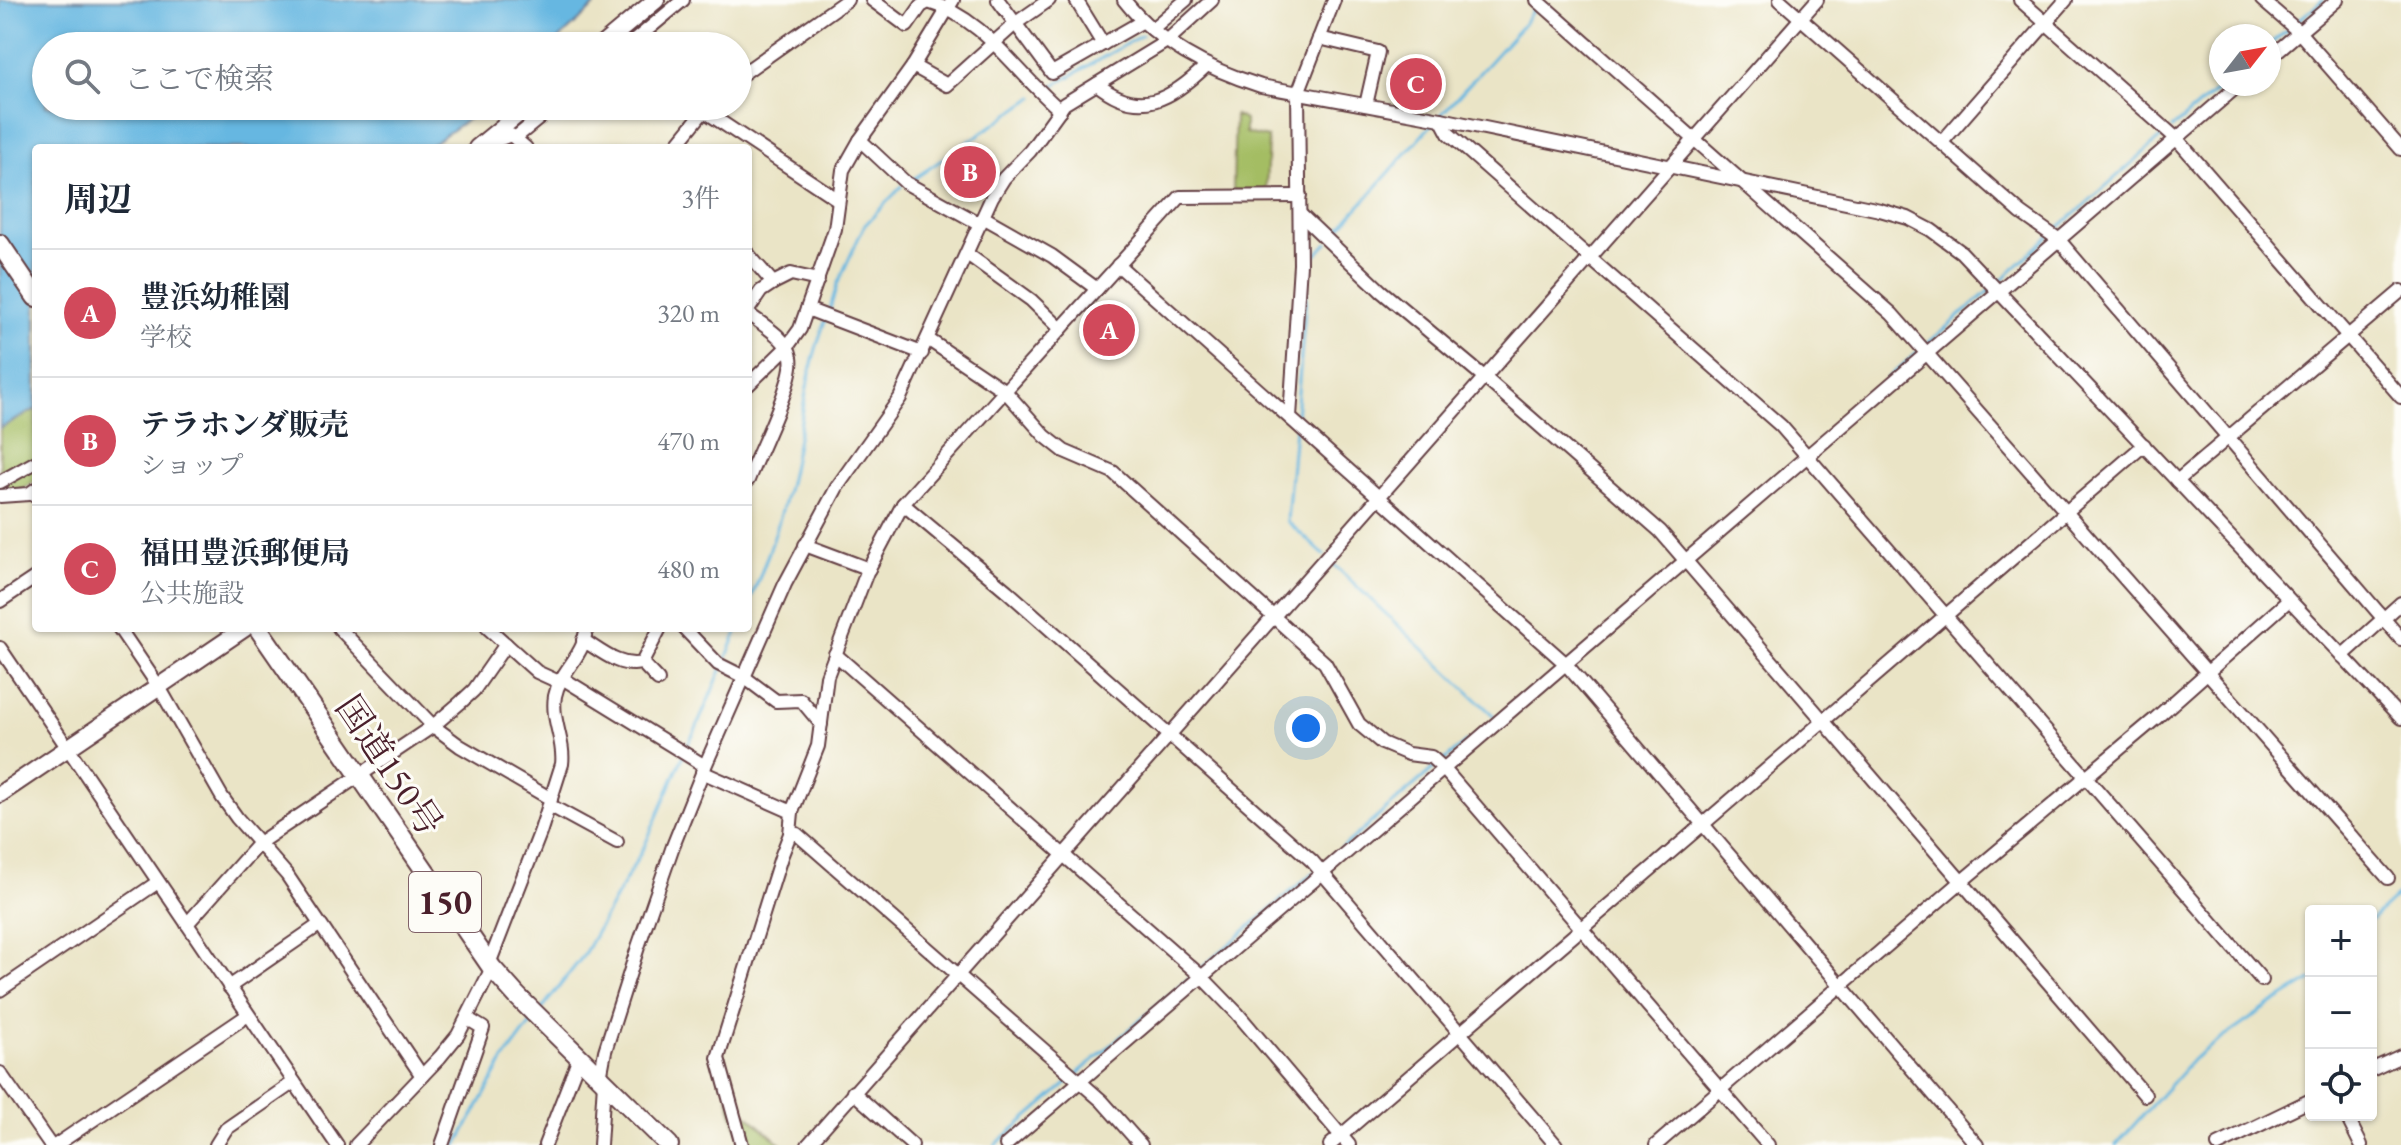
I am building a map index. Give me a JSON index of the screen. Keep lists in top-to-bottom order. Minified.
{"streets":{"highway":["国道150号","150"]},"north":"top right","page":{"search":"ここで検索","pins":["C","B","A"],"heading":["周辺","3件"],"list":[{"mark":"A","name":"豊浜幼稚園","note":"学校","value":"320 m"},{"mark":"B","name":"テラホンダ販売","note":"ショップ","value":"470 m"},{"mark":"C","name":"福田豊浜郵便局","note":"公共施設","value":"480 m"}],"map_buttons":["+","−"]}}
